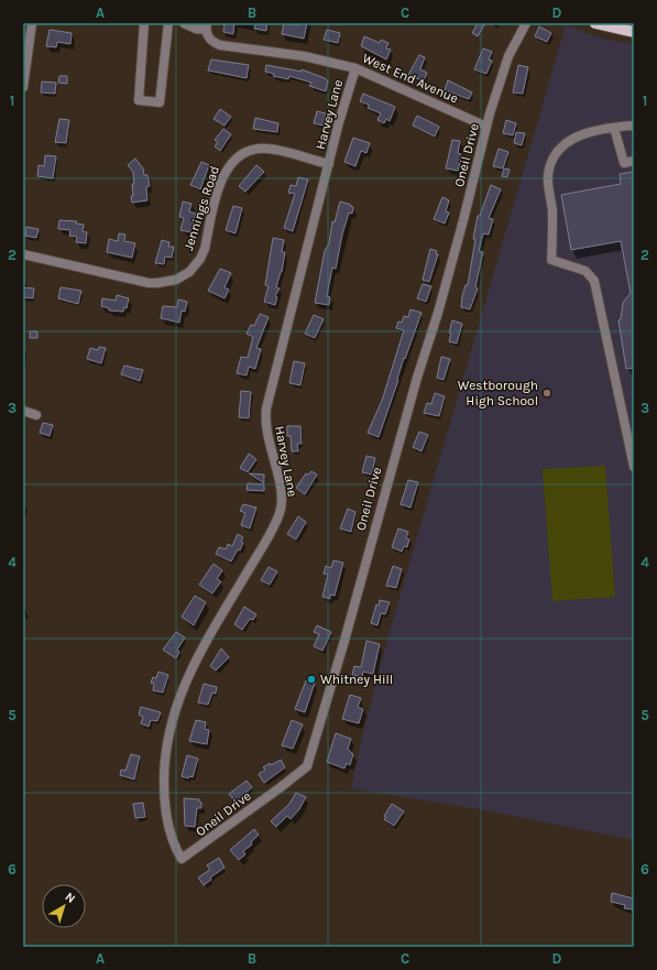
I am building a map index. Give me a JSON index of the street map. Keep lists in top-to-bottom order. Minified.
{"streets":{"street":["West End Avenue","Harvey Lane","Oneil Drive","Jennings Road"]},"crossings":[["West End Avenue","Harvey Lane"],["West End Avenue","Oneil Drive"],["Harvey Lane","Oneil Drive"],["Harvey Lane","Jennings Road"]],"places":["Westborough High School","Whitney Hill"],"north":"top right","grid":{"columns":["A","B","C","D"],"rows":["1","2","3","4","5","6"]}}
